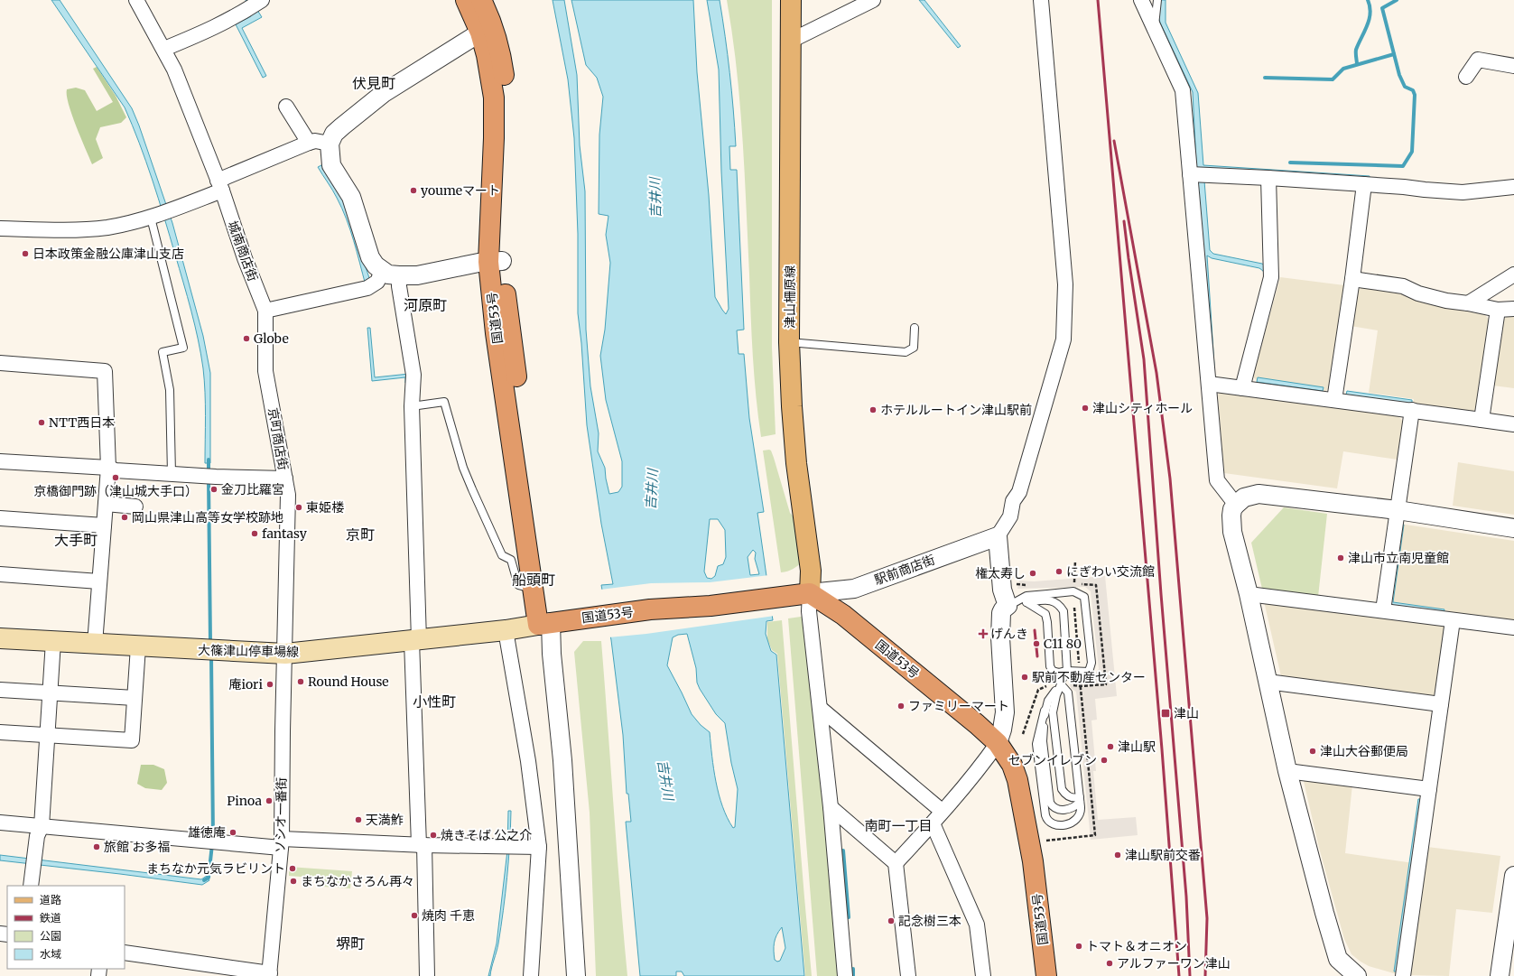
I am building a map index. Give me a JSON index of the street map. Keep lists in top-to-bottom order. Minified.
{"streets":{"highway":["国道53号"],"main road":["津山柵原線","大篠津山停車場線"],"street":["城南商店街","京町商店街","駅前商店街","ソシオ一番街"]},"crossings":[["城南商店街","京町商店街"],["津山柵原線","国道53号"],["津山柵原線","駅前商店街"],["国道53号","駅前商店街"],["国道53号","大篠津山停車場線"],["京町商店街","大篠津山停車場線"],["京町商店街","ソシオ一番街"],["大篠津山停車場線","ソシオ一番街"]],"districts":["伏見町","河原町","京町","大手町","船頭町","小性町","南町一丁目","堺町"],"water":["吉井川"],"places":{"other":["youmeマート","日本政策金融公庫津山支店","Globe","津山シティホール","ホテルルートイン津山駅前","NTT西日本","京橋御門跡（津山城大手口）","金刀比羅宮","東姫楼","岡山県津山高等女学校跡地","fantasy","津山市立南児童館","にぎわい交流館","権太寿し","C11 80","駅前不動産センター","Round House","庵iori","ファミリーマート","津山駅","津山大谷郵便局","セブンイレブン","Pinoa","天満鮓","雄徳庵","焼きそば 公之介","旅館 お多福","津山駅前交番","まちなか元気ラビリント","まちなかさろん再々","焼肉 千恵","記念樹三本","トマト＆オニオン","アルファーワン津山"],"health":["げんき"],"transit":["津山"]},"legend":["道路","鉄道","公園","水域"]}
